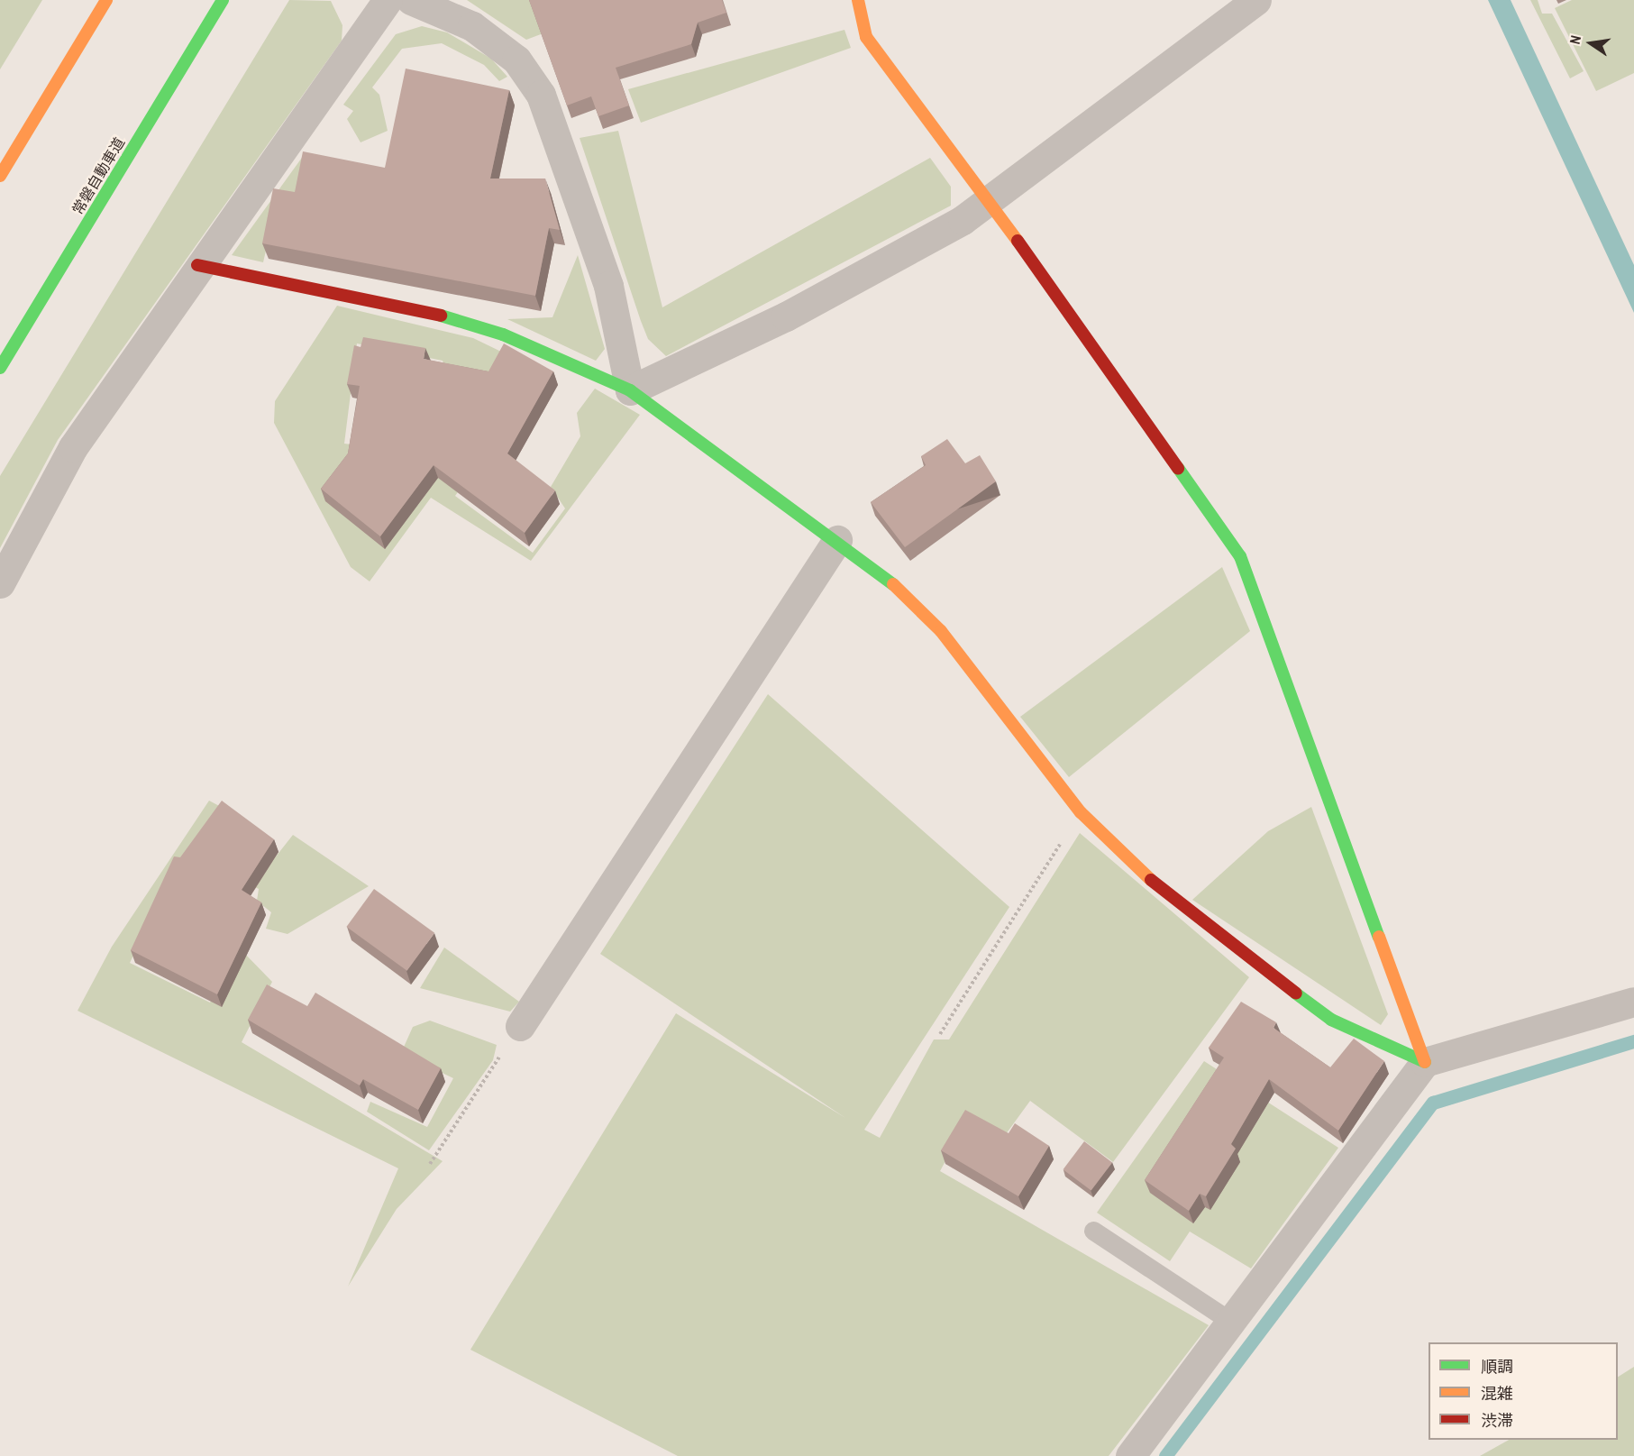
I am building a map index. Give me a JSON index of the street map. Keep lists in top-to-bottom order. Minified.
{"streets":{"main road":["常磐自動車道"]},"legend":["順調","混雑","渋滞"],"north":"left"}
